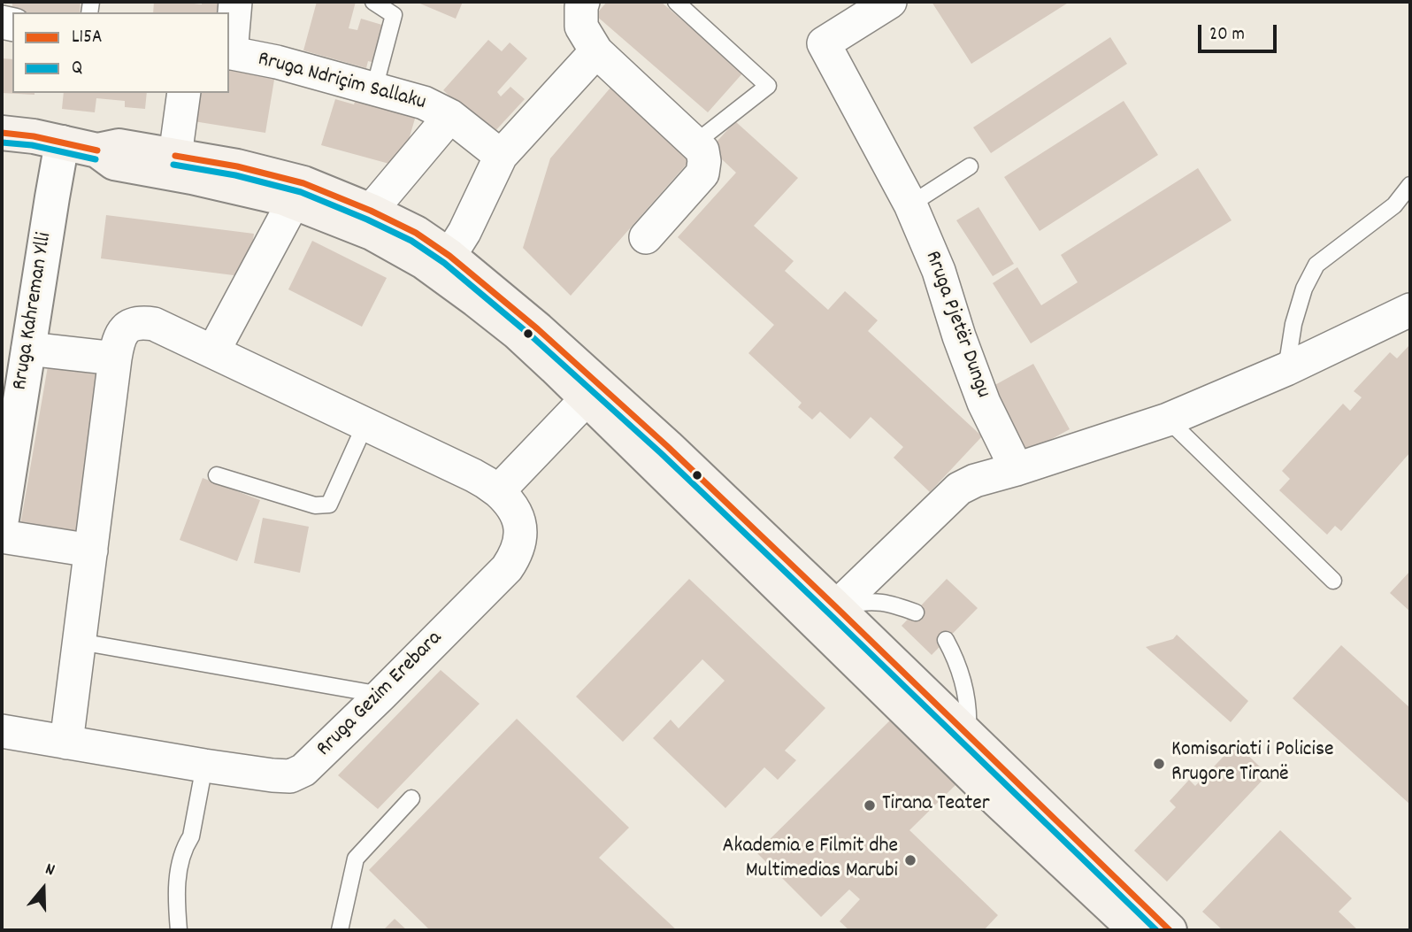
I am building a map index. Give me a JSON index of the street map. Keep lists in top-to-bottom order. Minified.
{"streets":{"street":["Rruga Ndriçim Sallaku","Rruga Kahreman Ylli","Rruga Pjetër Dungu","Rruga Gezim Erebara"]},"places":["Komisariati i Policise Rrugore Tiranë","Tirana Teater","Akademia e Filmit dhe Multimedias Marubi"],"lines":["transit line L15A","transit line Q"],"legend":["L15A","Q"],"scale_bar":"20 m","north":"top"}
